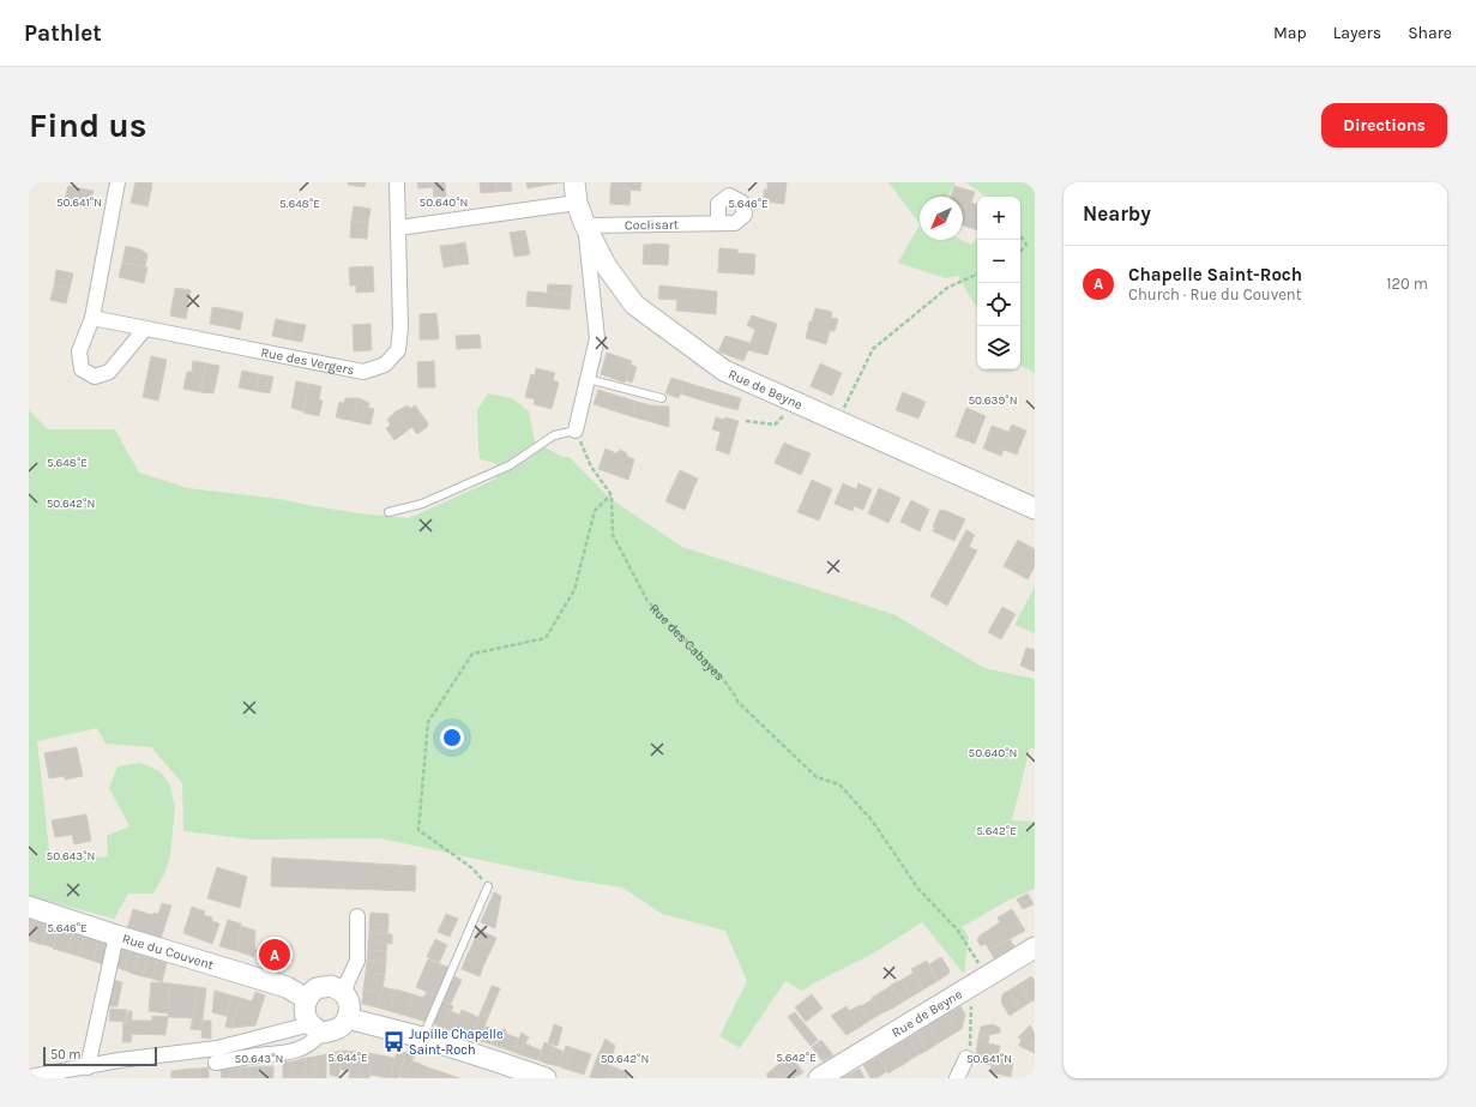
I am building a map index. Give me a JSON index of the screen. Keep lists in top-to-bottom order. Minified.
{"streets":{"street":["Coclisart","Rue des Vergers","Rue de Beyne","Rue du Couvent"],"path":["Rue des Cabayes"]},"crossings":[["Coclisart","Rue de Beyne"],["Rue de Beyne","Rue des Cabayes"]],"places":{"bus stop":["Jupille Chapelle Saint-Roch"]},"scale_bar":"50 m","north":"bottom left","page":{"header":"Pathlet","nav":["Map","Layers","Share"],"buttons":"Directions","title":"Find us","heading":"Nearby","map_buttons":["+","−"],"list":[{"mark":"A","name":"Chapelle Saint-Roch","note":"Church · Rue du Couvent","value":"120 m"}],"pins":"A","scale":"50 m"},"coordinates":["50.641°N","50.640°N","5.648°E","5.646°E","50.639°N","50.642°N","5.642°E","50.643°N","5.644°E"]}
